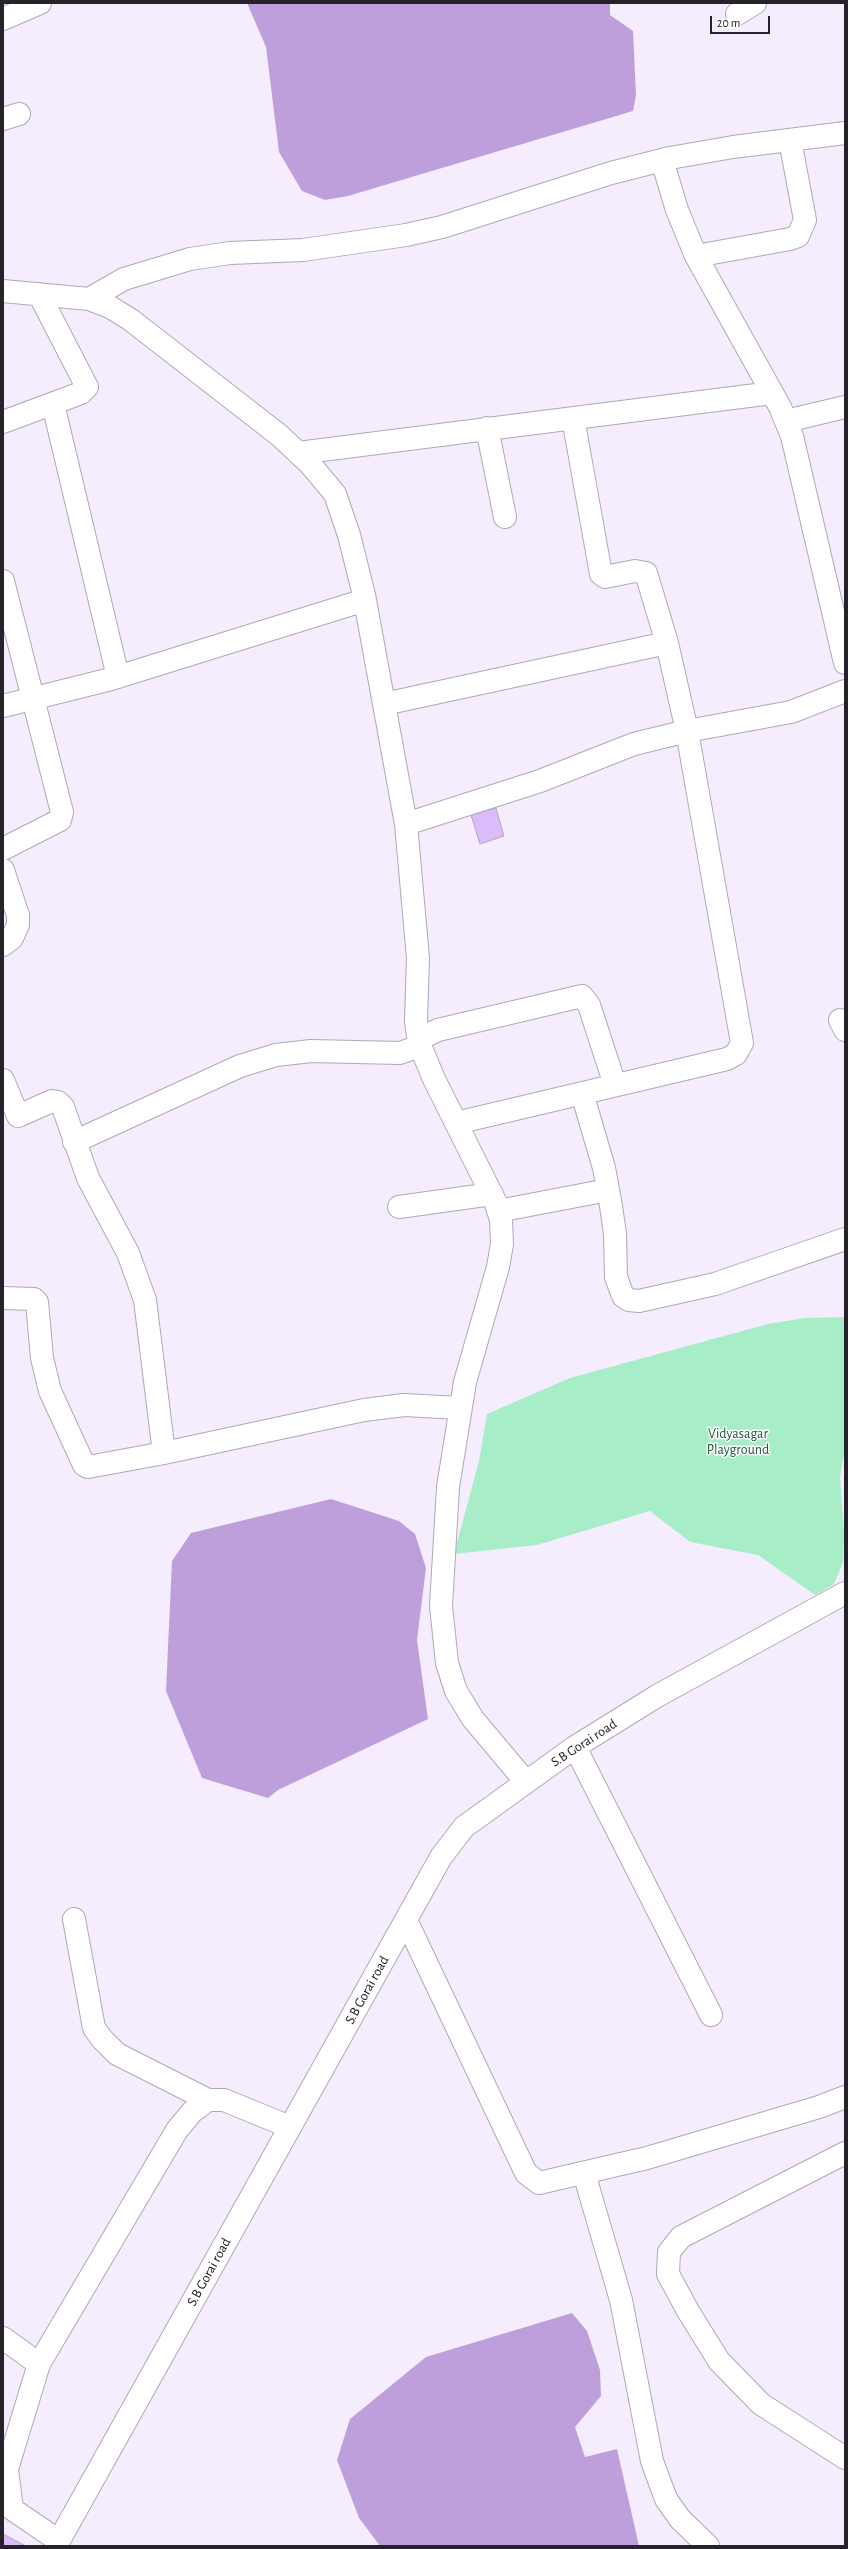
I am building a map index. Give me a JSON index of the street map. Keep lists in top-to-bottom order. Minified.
{"streets":{"street":["S.B Gorai road"]},"parks":["Vidyasagar Playground"],"scale_bar":"20 m"}
